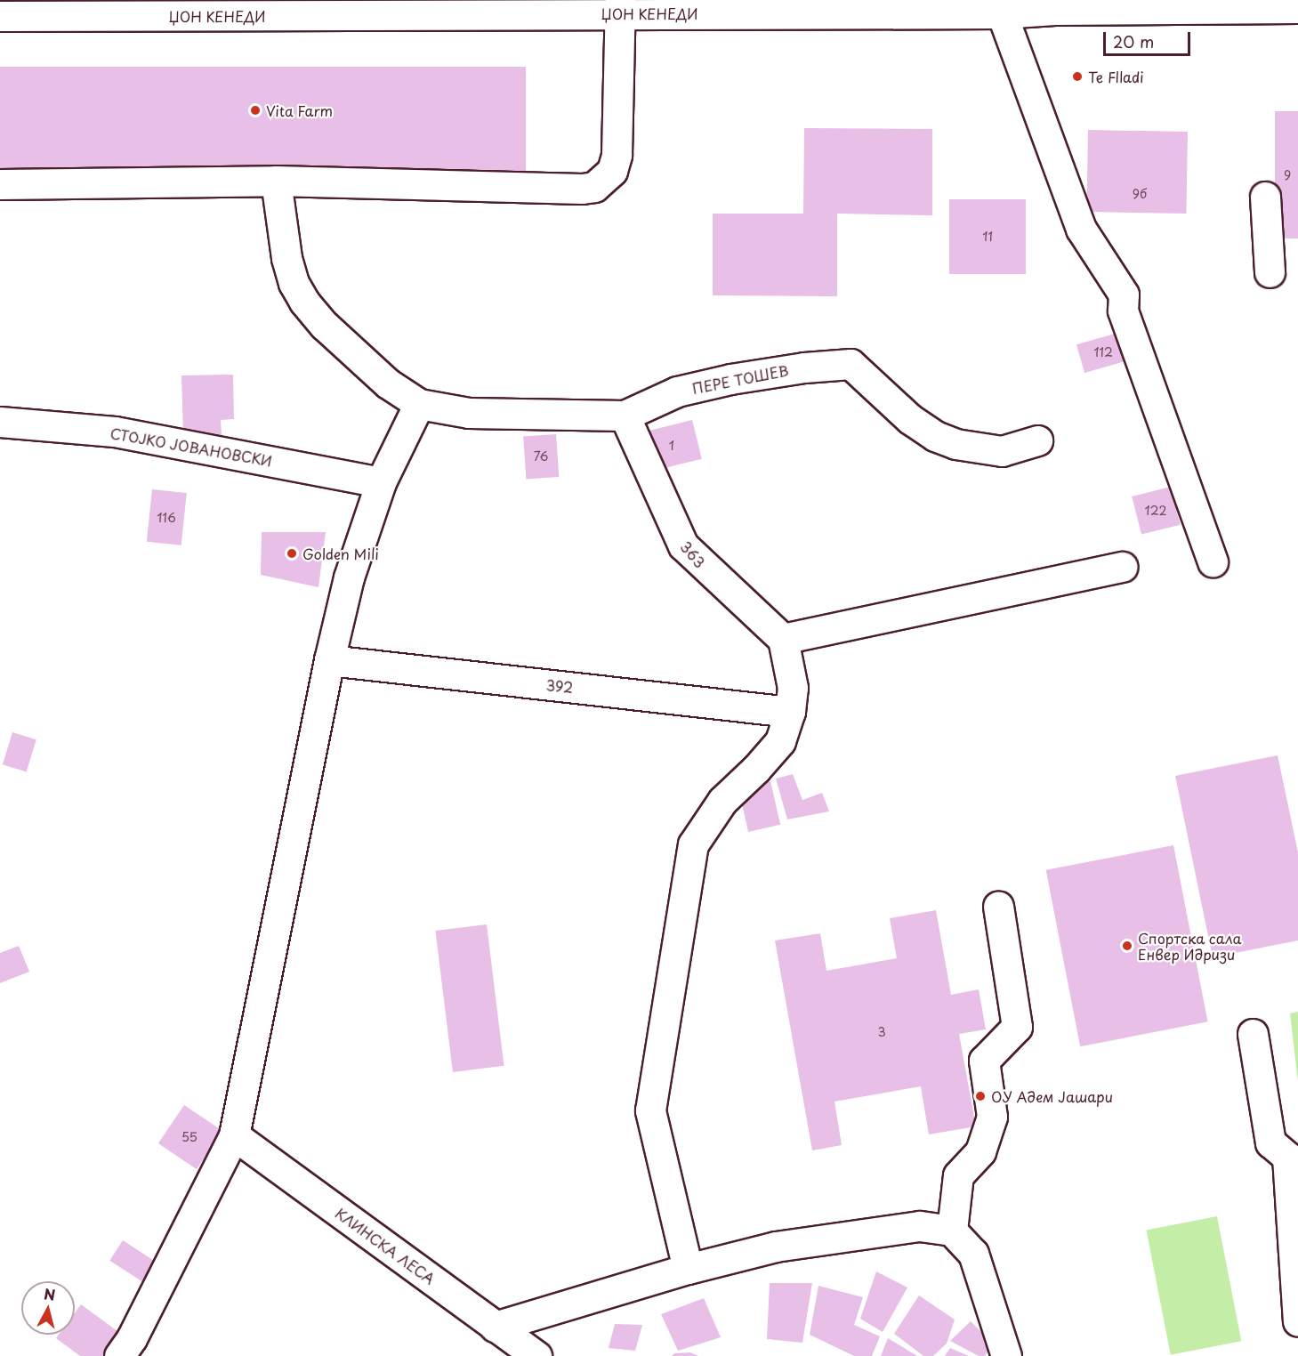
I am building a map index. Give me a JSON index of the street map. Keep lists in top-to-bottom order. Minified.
{"streets":{"street":["ЏОН КЕНЕДИ","ПЕРЕ ТОШЕВ","СТОЈКО ЈОВАНОВСКИ","363","392","КЛИНСКА ЛЕСА"]},"crossings":[["ПЕРЕ ТОШЕВ","363"]],"places":["Te Flladi","Vita Farm","Golden Mili","Спортска сала Енвер Идризи","ОУ Адем Јашари"],"house_numbers":["9","9б","11","112","1","76","122","116","3","55"],"scale_bar":"20 m","north":"top"}
